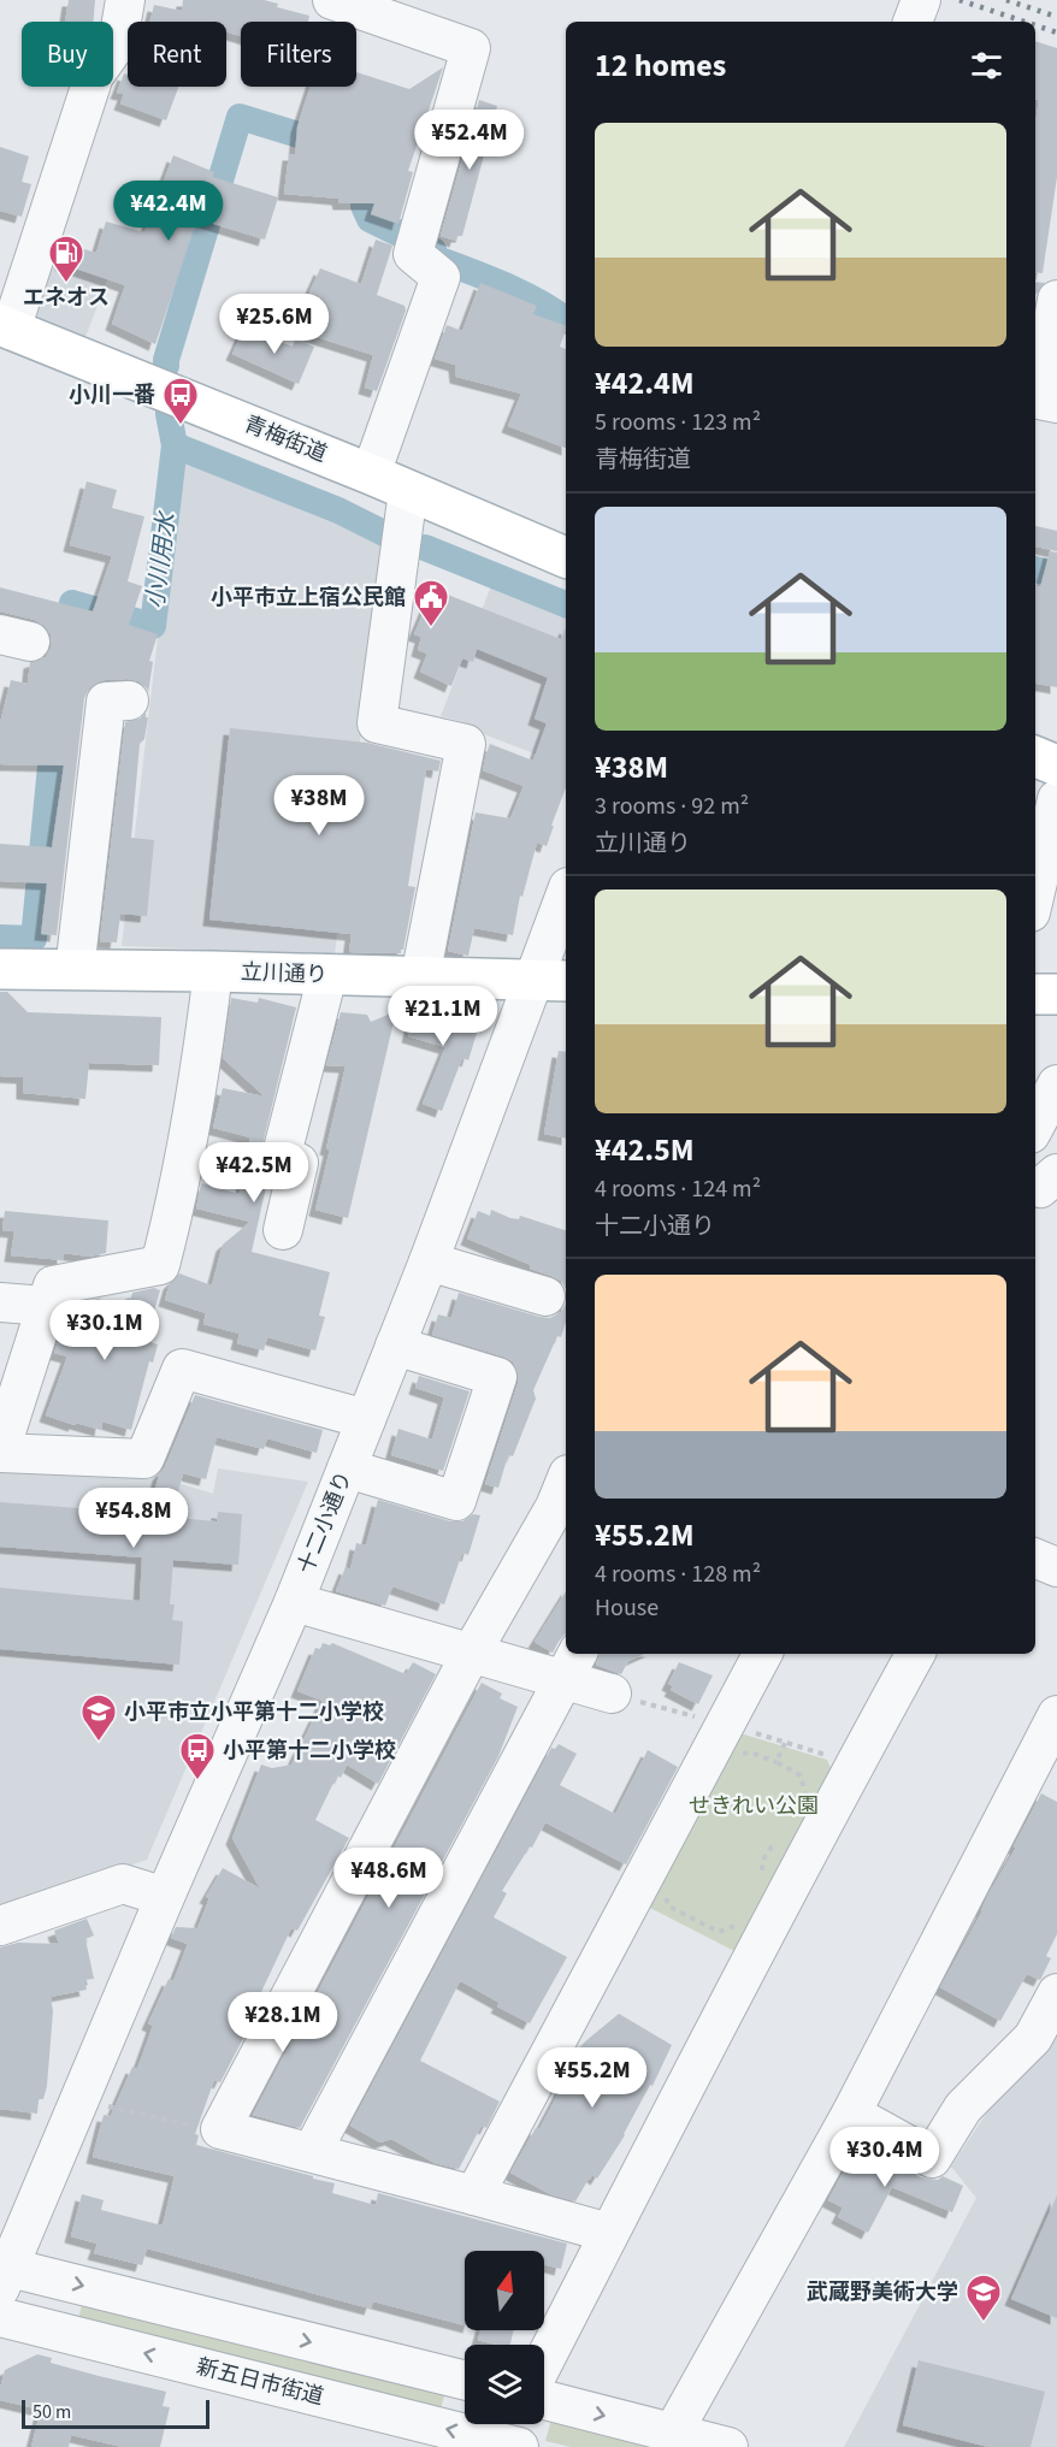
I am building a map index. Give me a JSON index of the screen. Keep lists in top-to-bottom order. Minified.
{"streets":{"main road":["青梅街道","立川通り"],"street":["十二小通り","新五日市街道"]},"crossings":[["立川通り","十二小通り"]],"water":["小川用水"],"parks":["せきれい公園"],"places":{"fuel station":["エネオス"],"bus stop":["小川一番","小平第十二小学校"],"public building":["小平市立上宿公民館"],"school or university":["小平市立小平第十二小学校","武蔵野美術大学"]},"scale_bar":"50 m","north":"top","page":{"chip":["Buy","Rent","Filters"],"heading":"12 homes","list":[{"name":"¥42.4M","note":"5 rooms · 123 m² · 青梅街道"},{"name":"¥38M","note":"3 rooms · 92 m² · 立川通り"},{"name":"¥42.5M","note":"4 rooms · 124 m² · 十二小通り"},{"name":"¥55.2M","note":"4 rooms · 128 m² · House"}],"price":["¥52.4M","¥42.4M","¥25.6M","¥38M","¥21.1M","¥42.5M","¥30.1M","¥54.8M","¥48.6M","¥28.1M","¥55.2M","¥30.4M"],"scale":"50 m"}}
